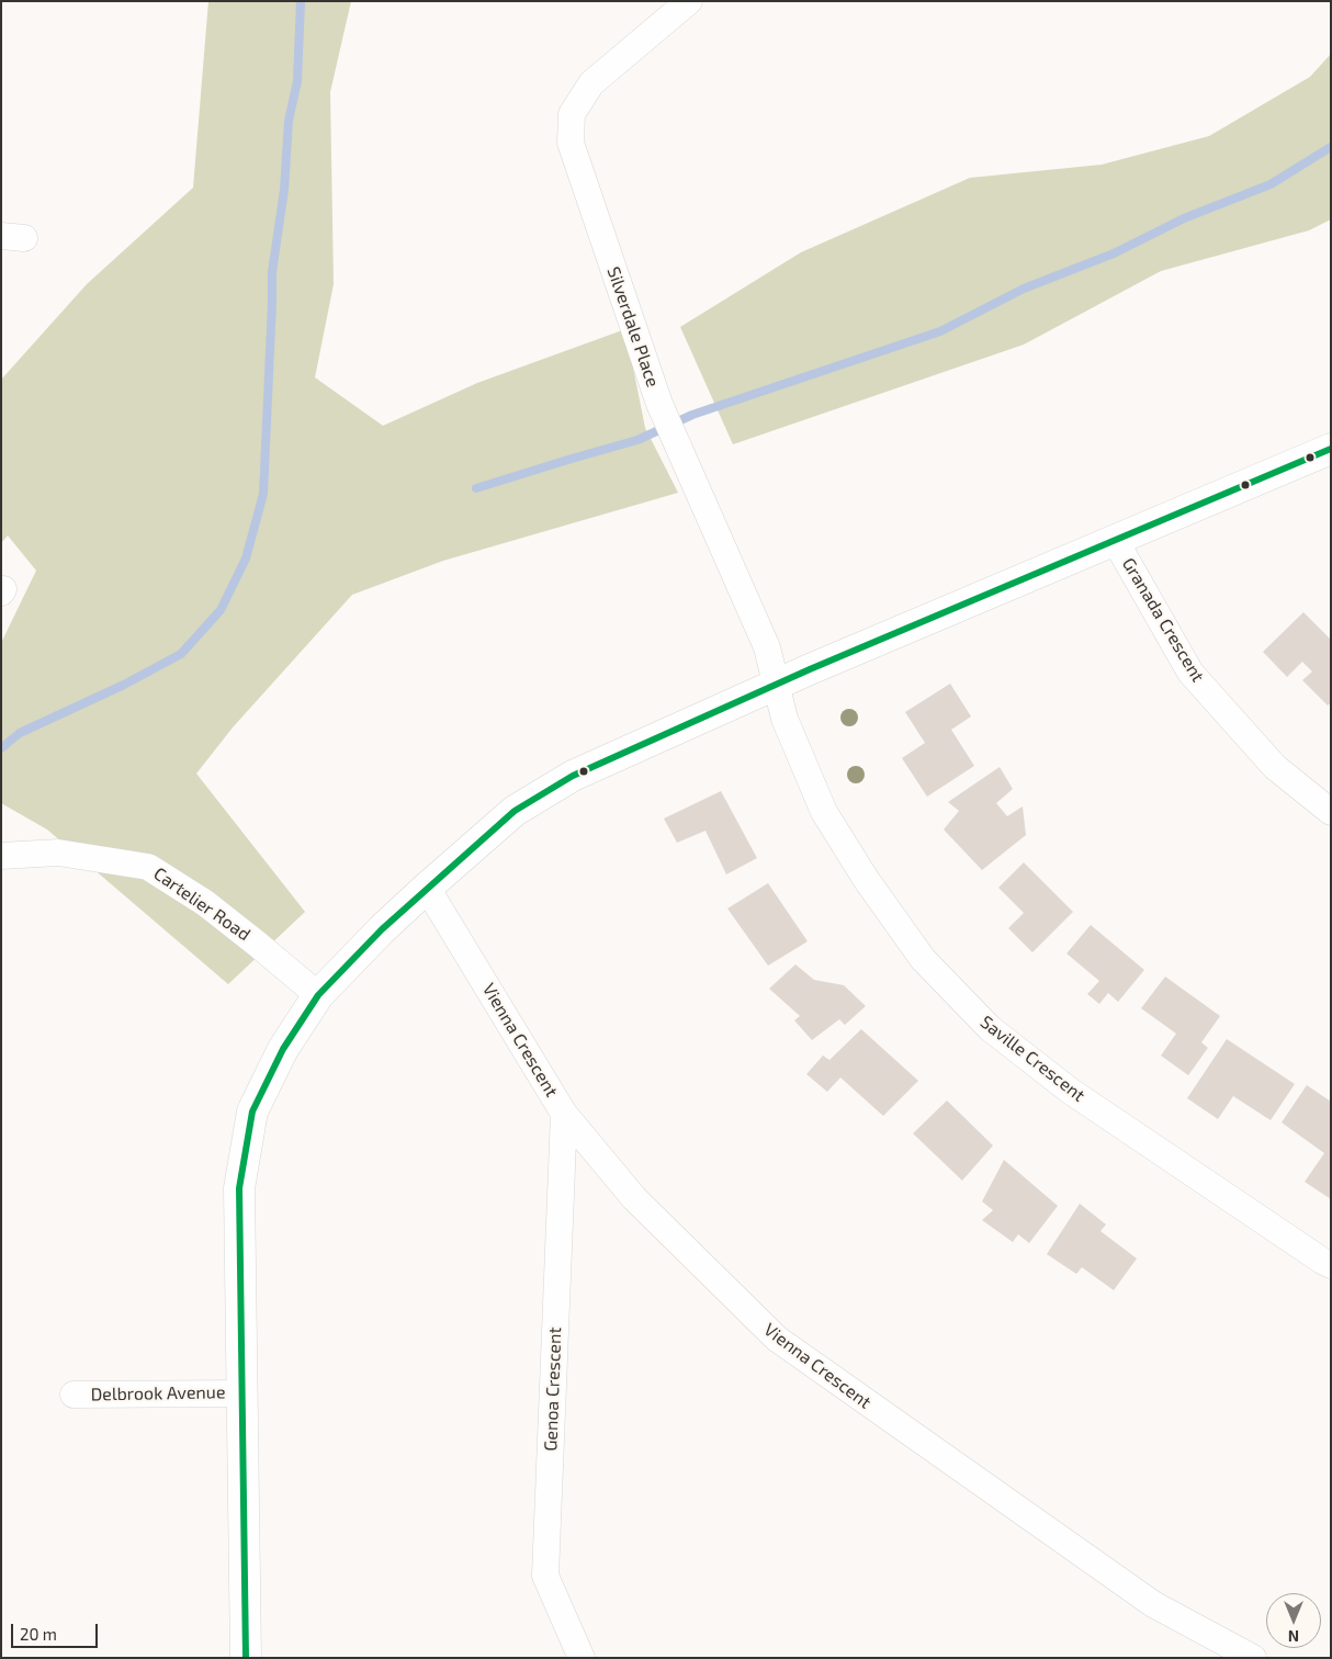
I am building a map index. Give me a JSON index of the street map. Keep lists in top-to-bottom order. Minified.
{"streets":{"street":["Silverdale Place","Granada Crescent","Cartelier Road","Vienna Crescent","Saville Crescent","Genoa Crescent","Delbrook Avenue"]},"crossings":[["Silverdale Place","Saville Crescent"],["Silverdale Place","Delbrook Avenue"],["Granada Crescent","Delbrook Avenue"],["Cartelier Road","Delbrook Avenue"],["Vienna Crescent","Genoa Crescent"],["Vienna Crescent","Delbrook Avenue"],["Saville Crescent","Delbrook Avenue"]],"scale_bar":"20 m","north":"bottom"}
